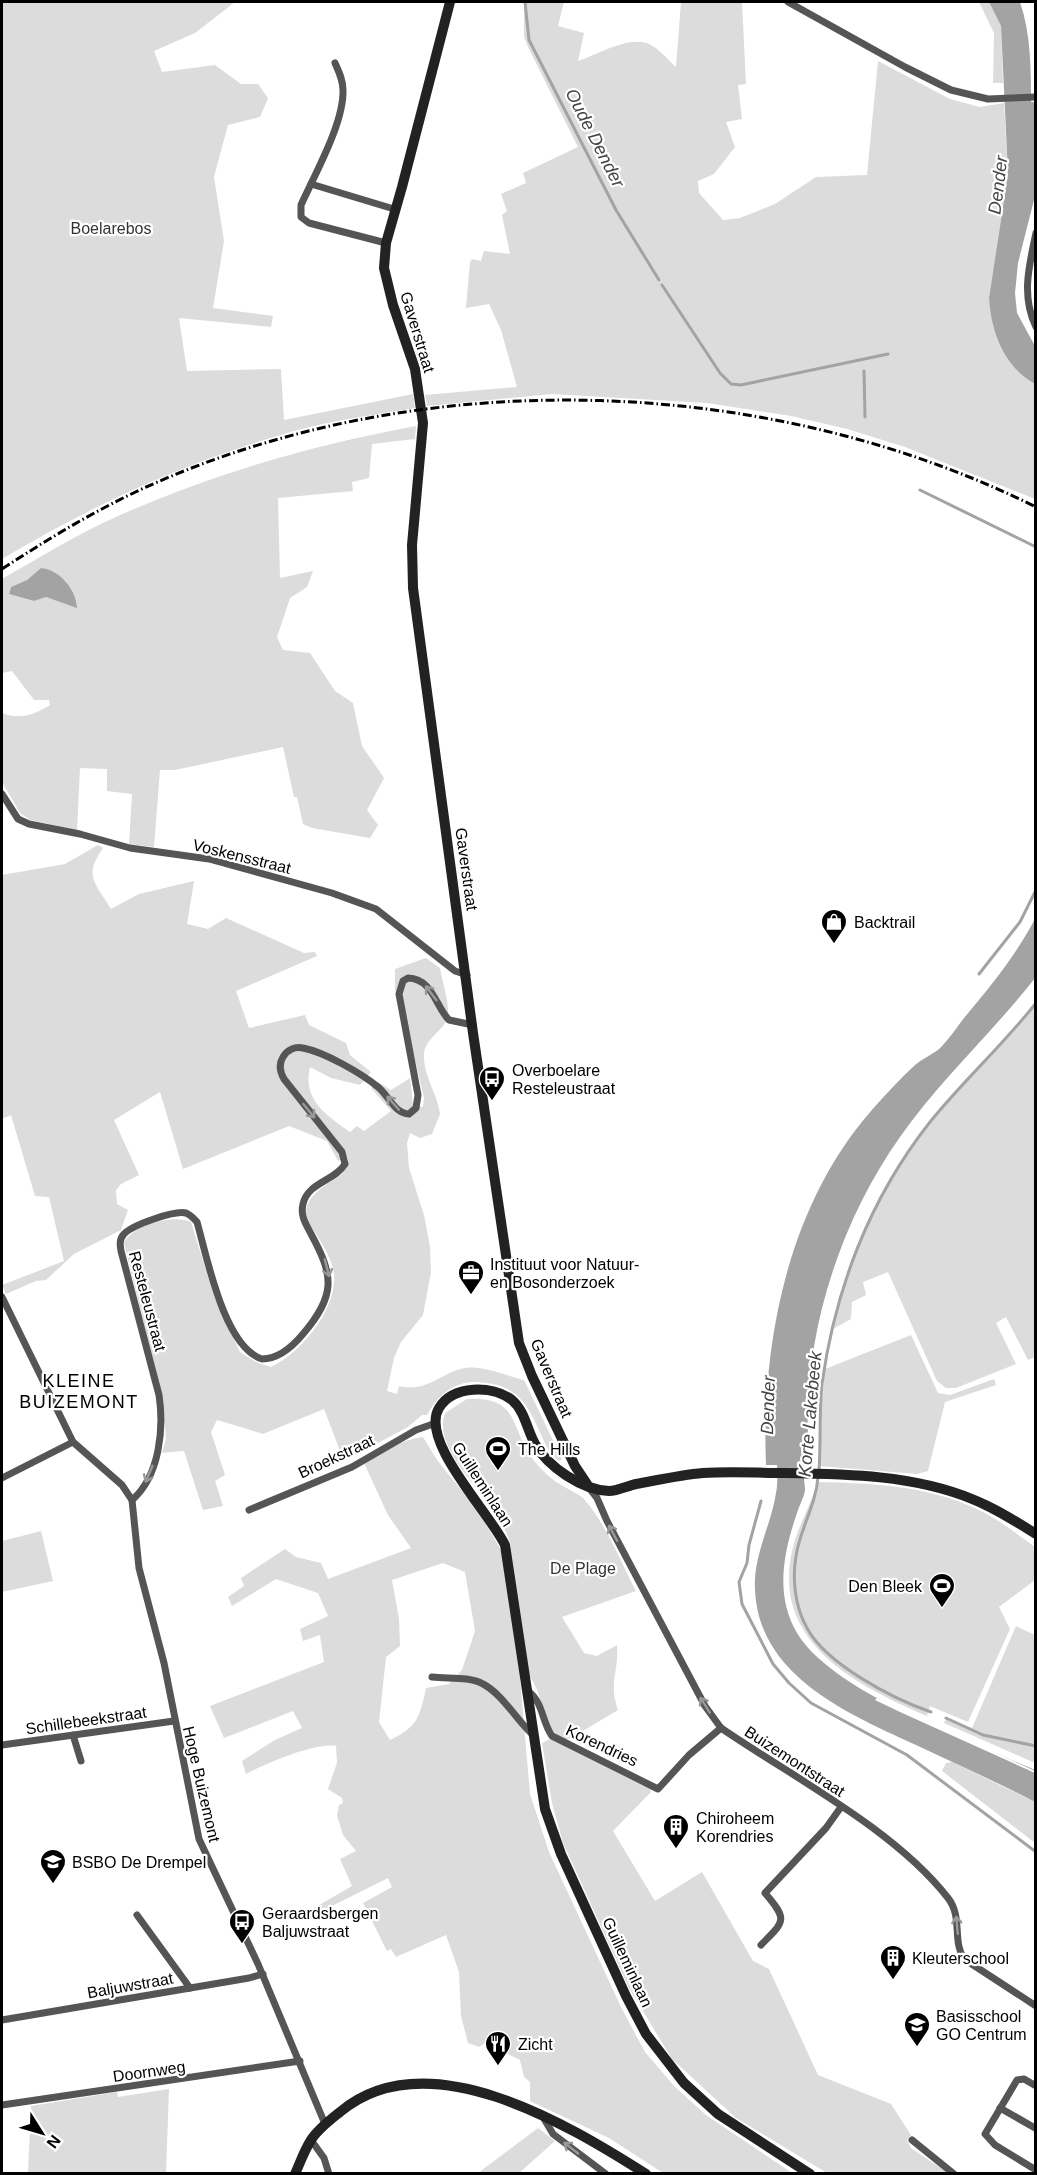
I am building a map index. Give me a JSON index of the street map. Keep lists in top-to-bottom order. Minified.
{"streets":{"main road":["Gaverstraat","Guilleminlaan"],"street":["Voskensstraat","Resteleustraat","Broekstraat","Schillebeekstraat","Korendries","Buizemontstraat","Hoge Buizemont","Baljuwstraat","Doornweg"]},"crossings":[["Gaverstraat","Voskensstraat"],["Gaverstraat","Resteleustraat"],["Gaverstraat","Buizemontstraat"],["Resteleustraat","Hoge Buizemont"],["Broekstraat","Guilleminlaan"],["Guilleminlaan","Korendries"],["Schillebeekstraat","Hoge Buizemont"],["Korendries","Buizemontstraat"],["Hoge Buizemont","Baljuwstraat"],["Hoge Buizemont","Doornweg"]],"one_way":["Buizemontstraat"],"districts":["KLEINE BUIZEMONT"],"water":["Oude Dender","Dender","Korte Lakebeek"],"parks":["Boelarebos","De Plage"],"places":{"shop":["Backtrail"],"bus stop":["Overboelare Resteleustraat","Geraardsbergen Baljuwstraat"],"office":["Instituut voor Natuur- en Bosonderzoek"],"sports":["The Hills","Den Bleek"],"building":["Chiroheem Korendries","Kleuterschool"],"school or university":["BSBO De Drempel","Basisschool GO Centrum"],"restaurant":["Zicht"]},"north":"bottom right"}
